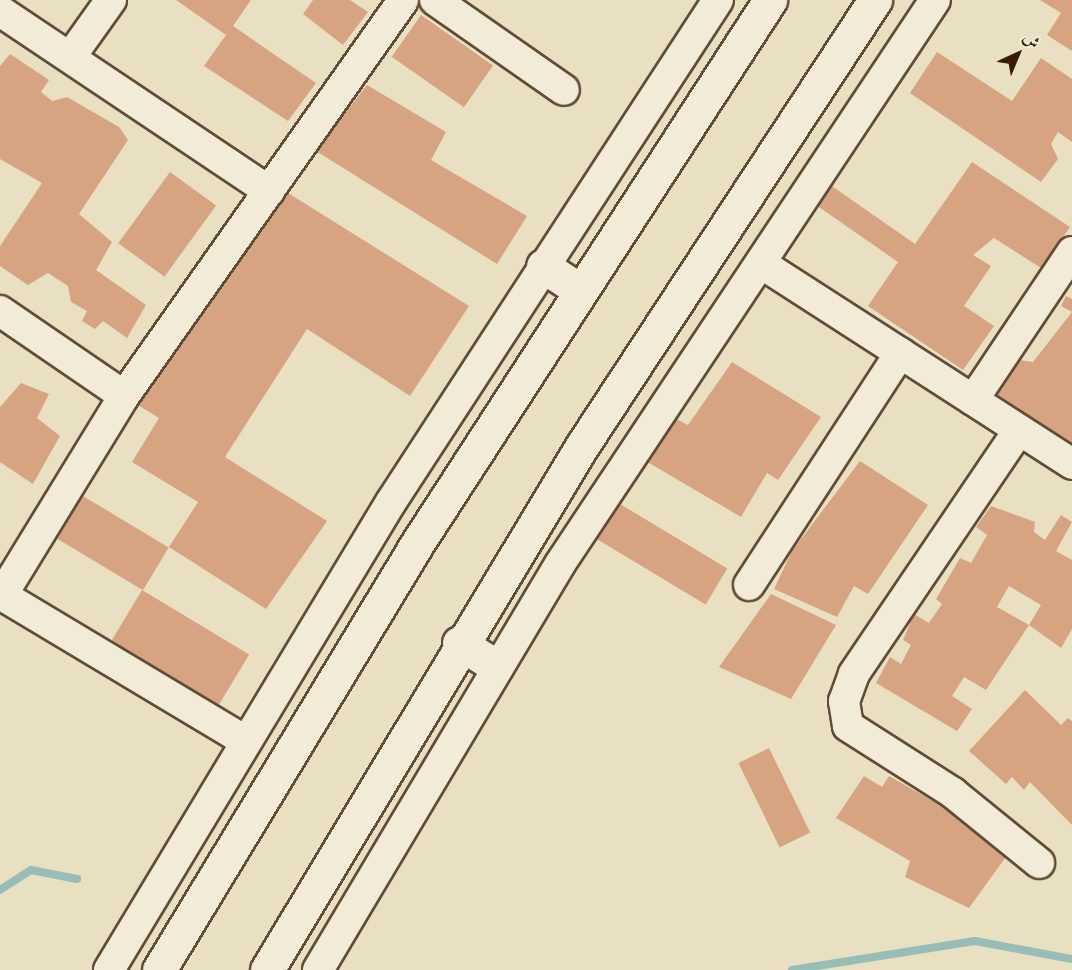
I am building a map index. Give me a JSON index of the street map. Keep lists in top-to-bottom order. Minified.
{"north":"top right"}
